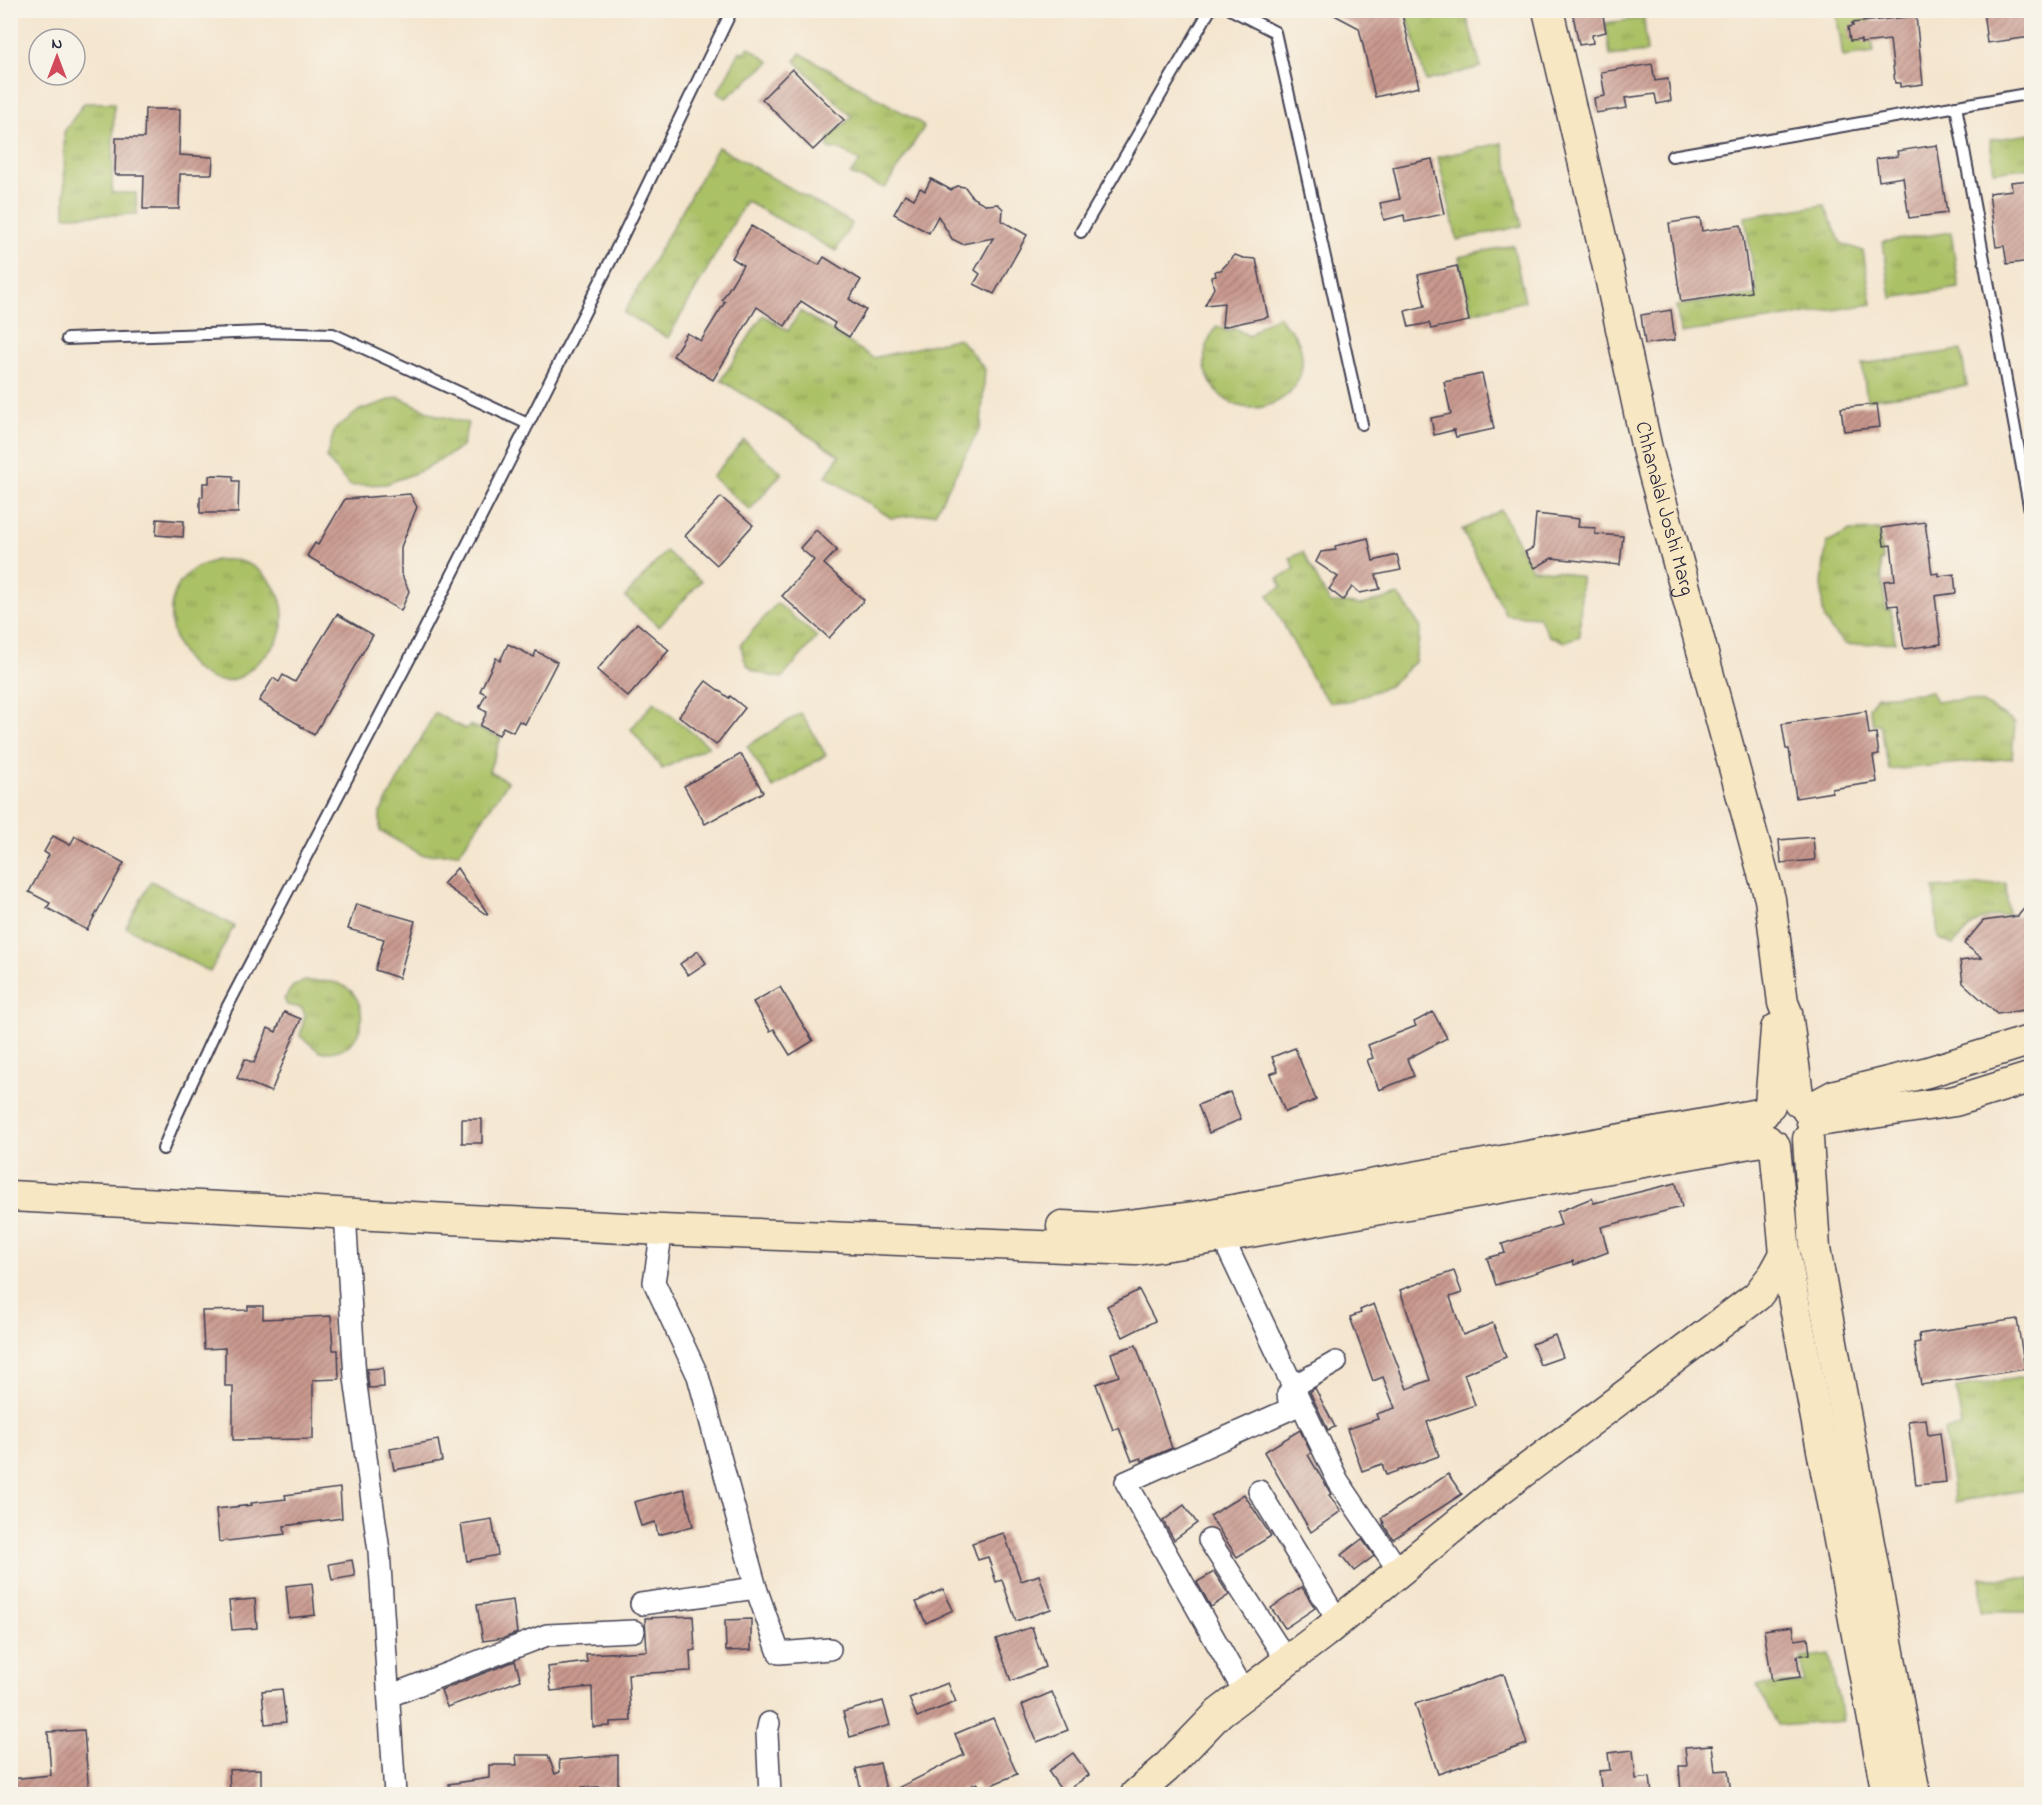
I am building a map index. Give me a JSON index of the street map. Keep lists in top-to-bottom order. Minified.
{"streets":{"street":["Chhanalal Joshi Marg"]},"north":"top"}
